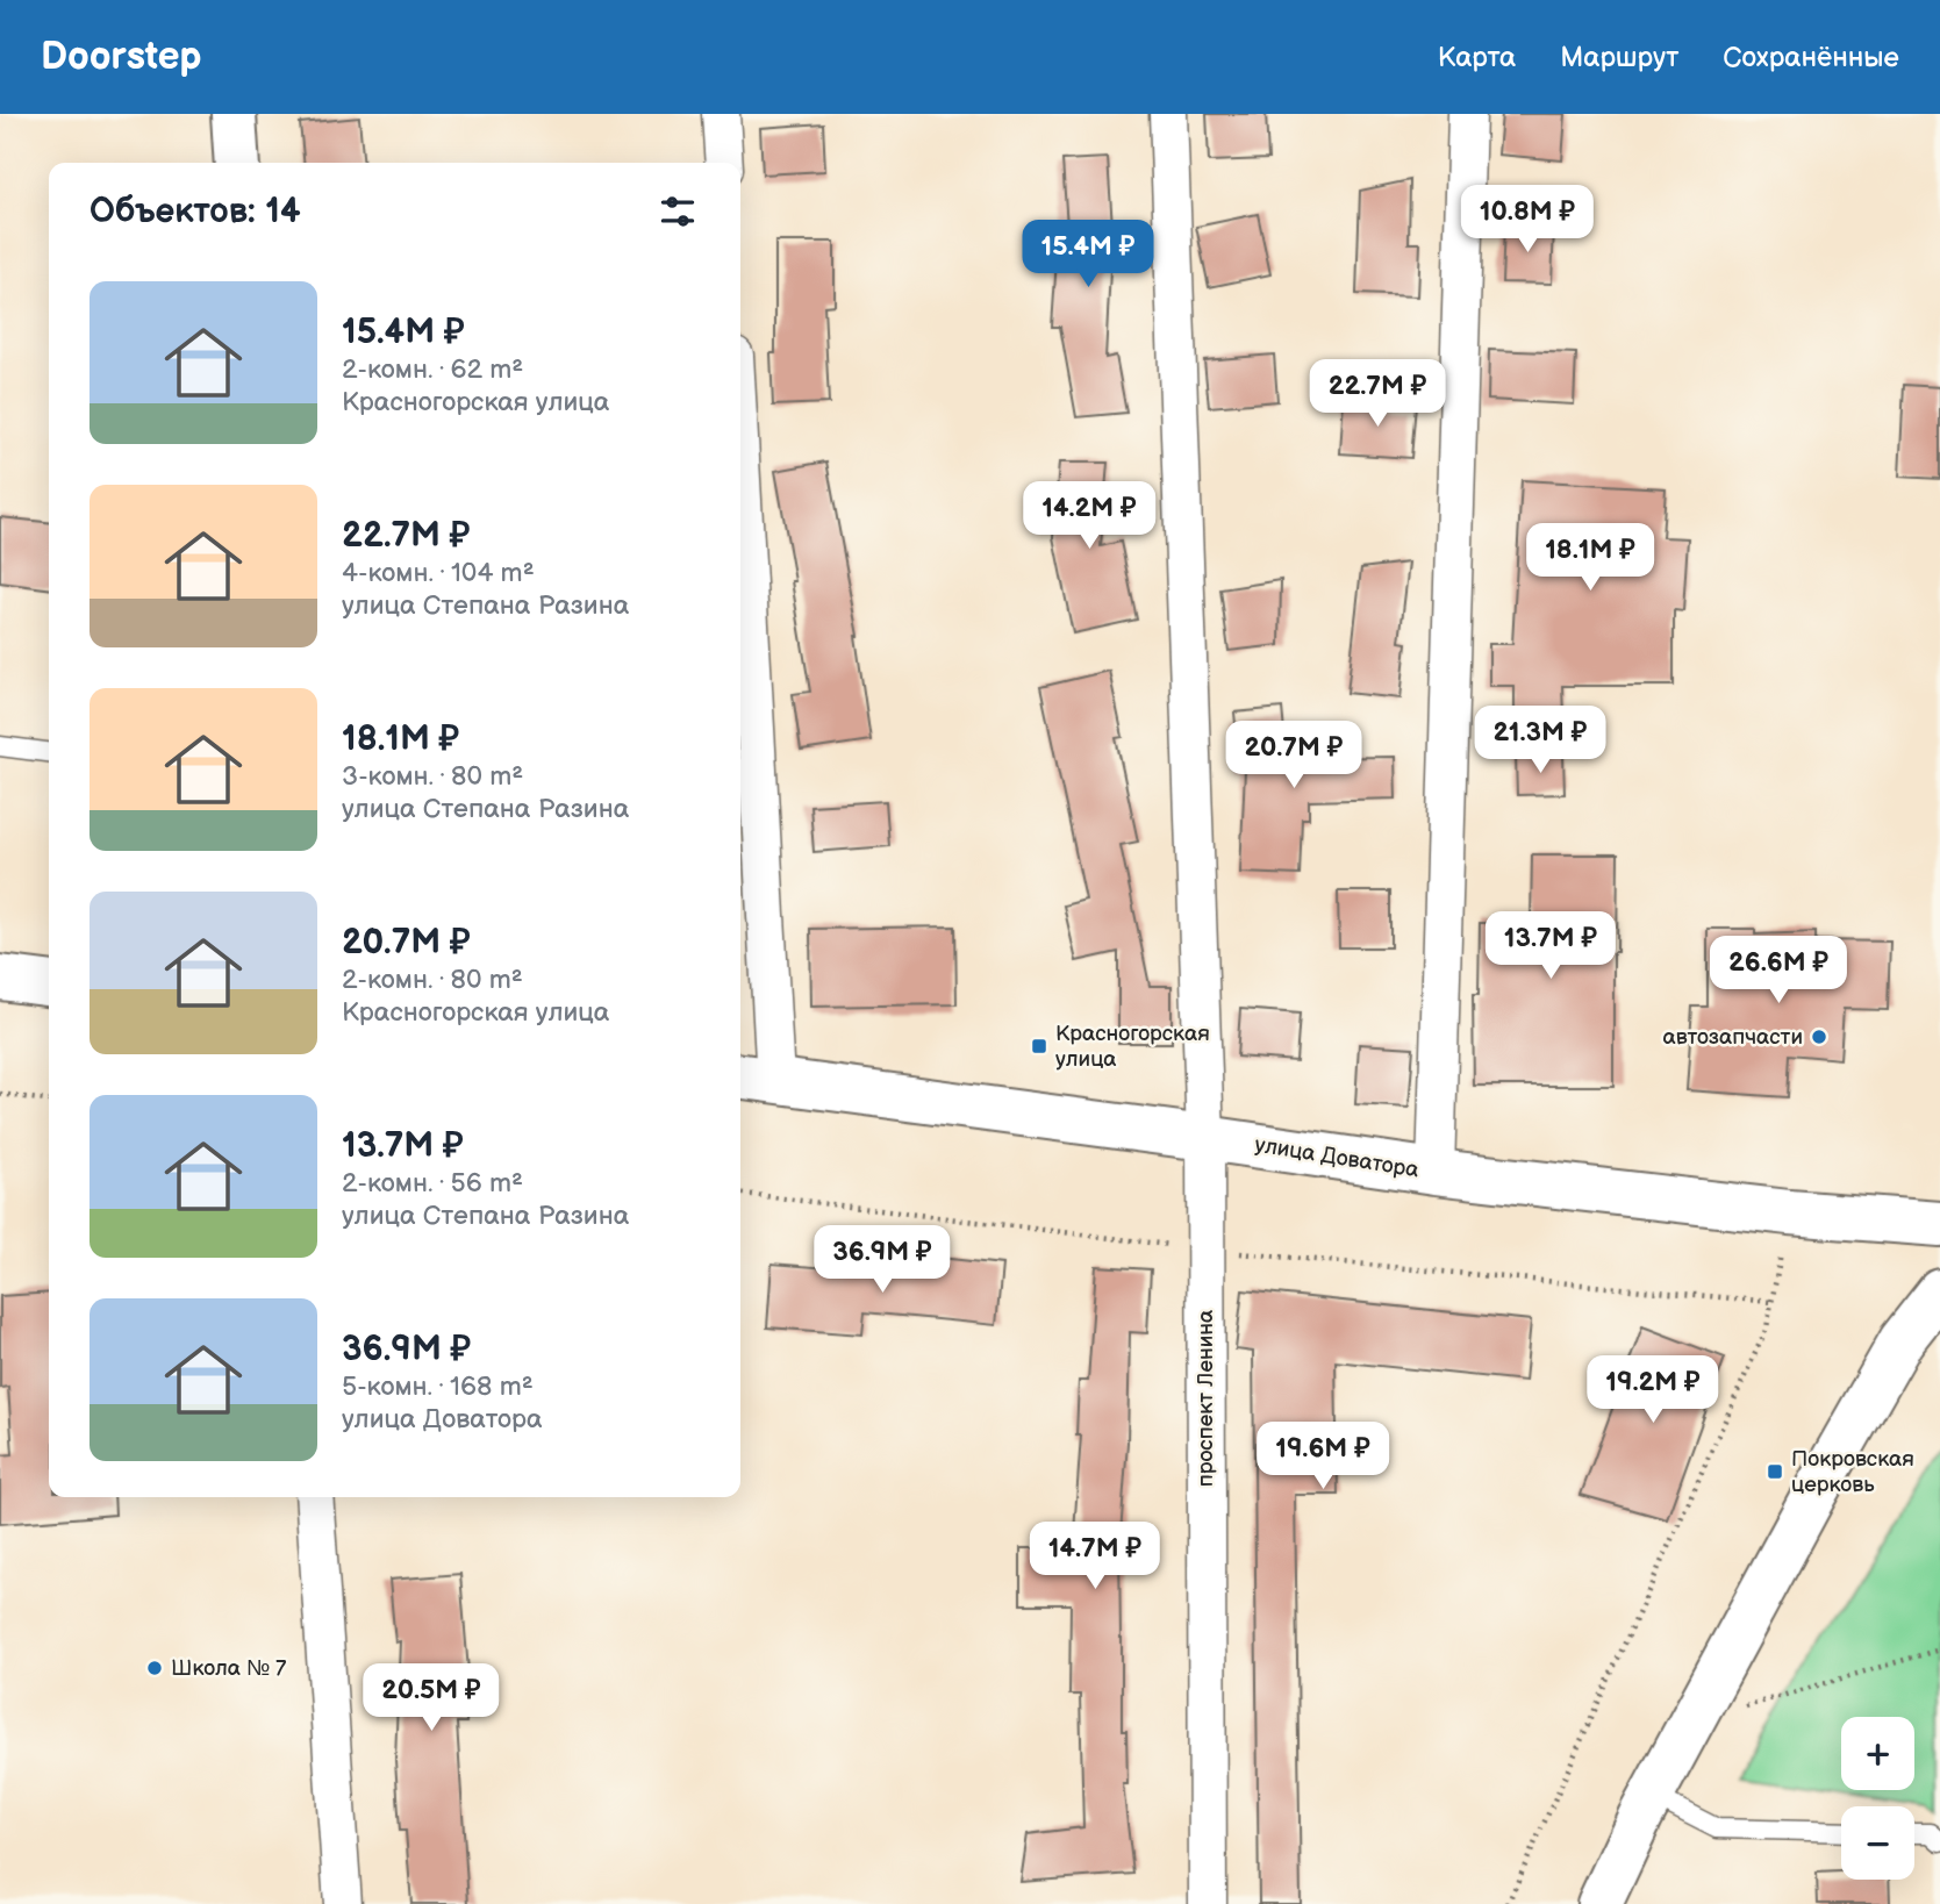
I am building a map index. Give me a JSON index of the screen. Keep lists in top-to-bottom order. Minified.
{"streets":{"main road":["улица Доватора"],"street":["проспект Ленина"]},"crossings":[["улица Доватора","проспект Ленина"]],"places":{"other":["автозапчасти","Школа № 7"],"transit":["Красногорская улица","Покровская церковь"]},"page":{"header":"Doorstep","nav":["Карта","Маршрут","Сохранённые"],"heading":"Объектов: 14","price":["10.8M ₽","15.4M ₽","22.7M ₽","14.2M ₽","18.1M ₽","21.3M ₽","20.7M ₽","13.7M ₽","26.6M ₽","36.9M ₽","19.2M ₽","19.6M ₽","14.7M ₽","20.5M ₽"],"list":[{"name":"15.4M ₽","note":"2-комн. · 62 m² · Красногорская улица"},{"name":"22.7M ₽","note":"4-комн. · 104 m² · улица Степана Разина"},{"name":"18.1M ₽","note":"3-комн. · 80 m² · улица Степана Разина"},{"name":"20.7M ₽","note":"2-комн. · 80 m² · Красногорская улица"},{"name":"13.7M ₽","note":"2-комн. · 56 m² · улица Степана Разина"},{"name":"36.9M ₽","note":"5-комн. · 168 m² · улица Доватора"}],"map_buttons":["+","−"]}}
